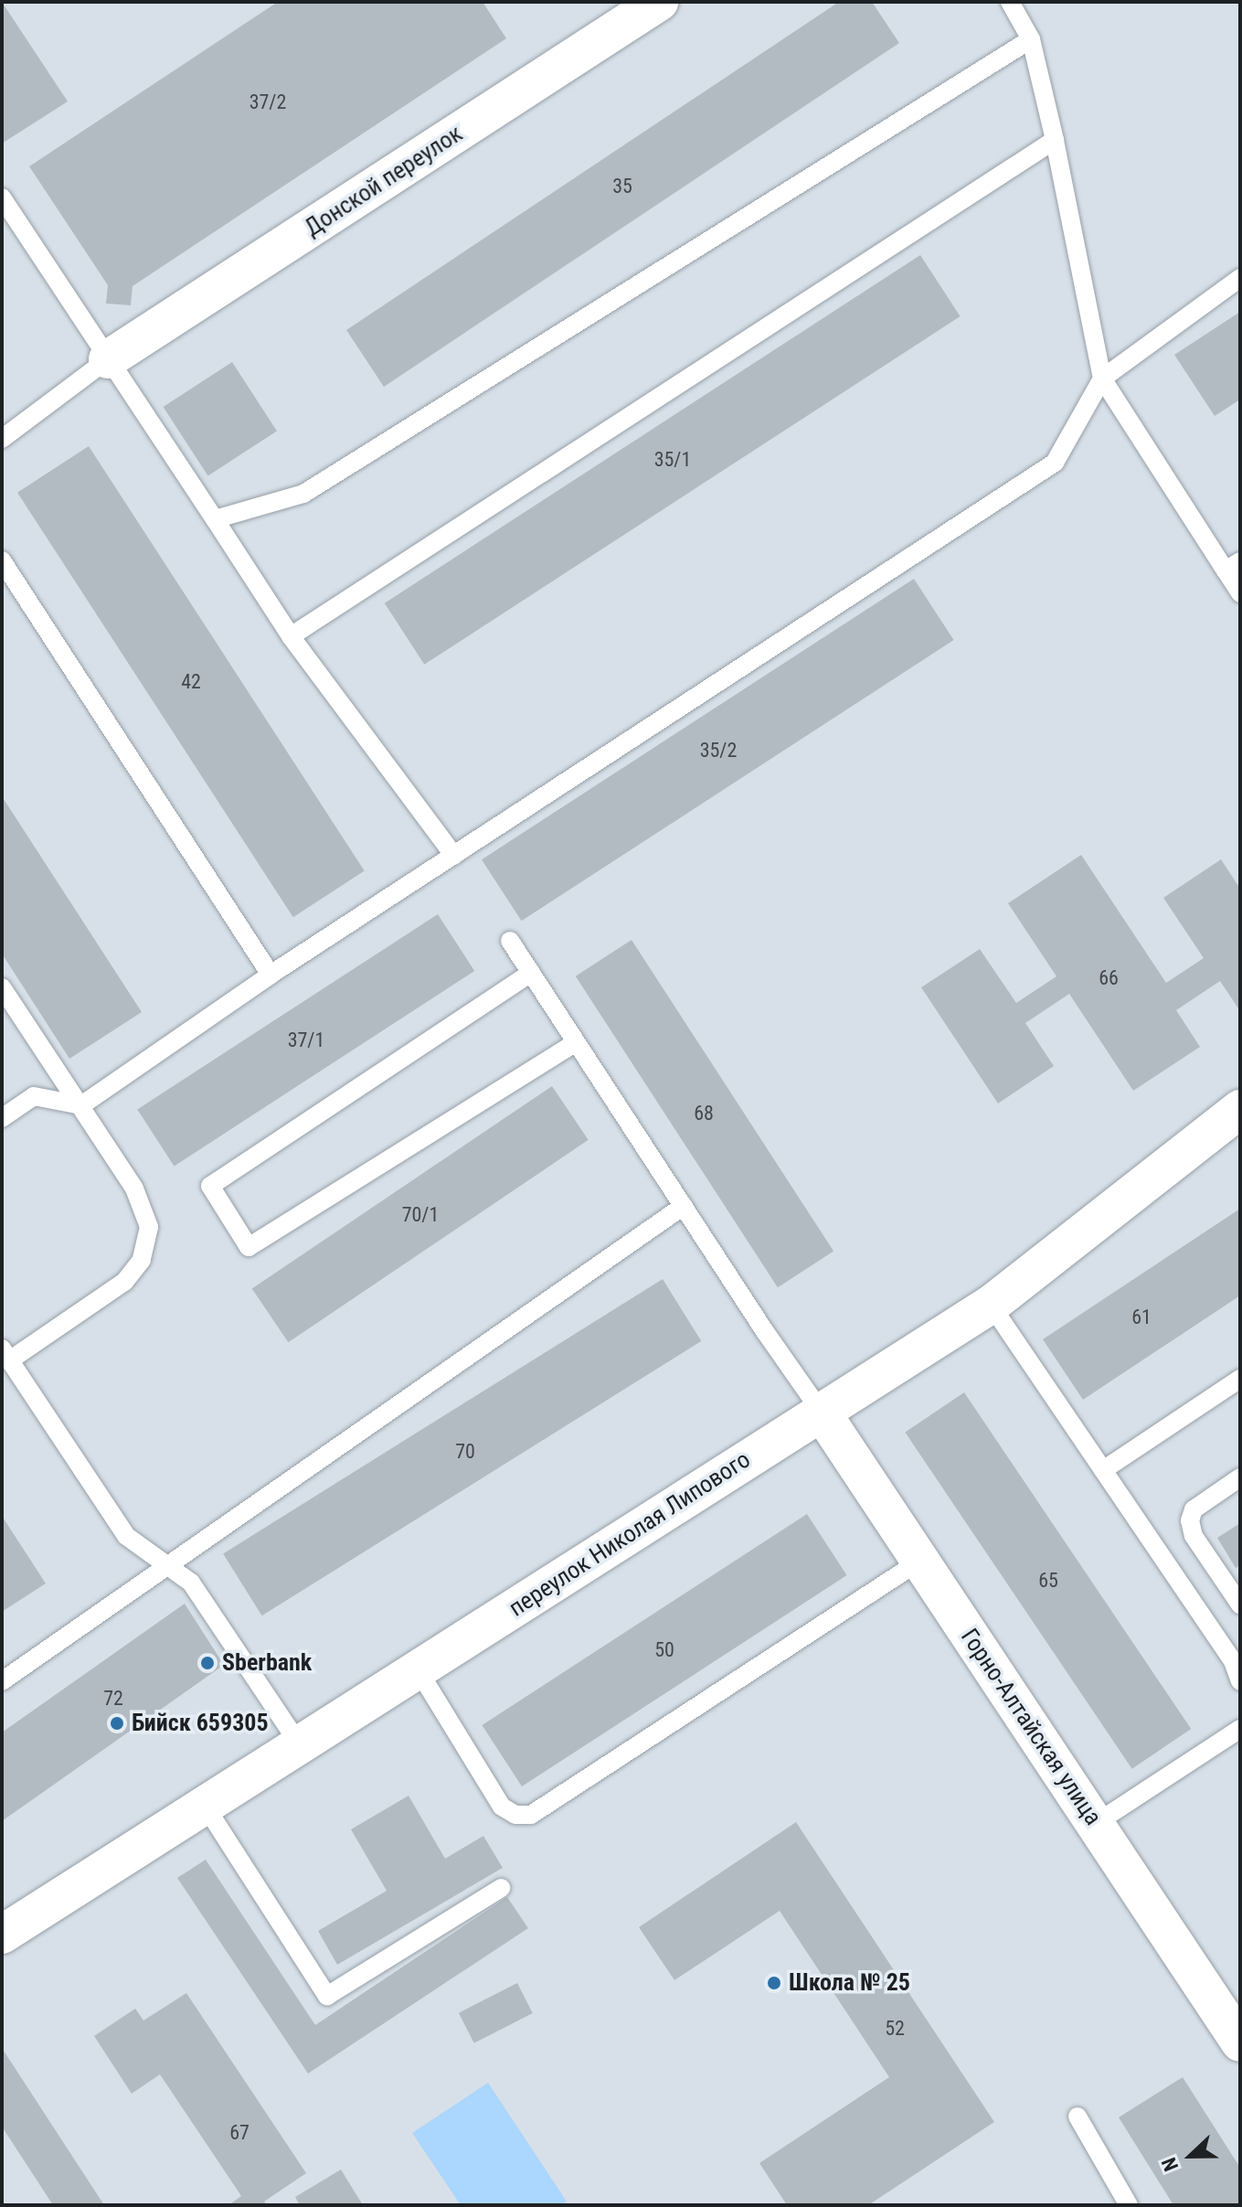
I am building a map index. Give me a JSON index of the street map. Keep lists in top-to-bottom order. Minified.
{"streets":{"street":["Донской переулок","переулок Николая Липового","Горно-Алтайская улица"]},"crossings":[["переулок Николая Липового","Горно-Алтайская улица"]],"places":["Sberbank","Бийск 659305","Школа № 25"],"house_numbers":["37/2","35","35/1","42","35/2","66","37/1","68","70/1","61","70","65","50","72","52","67"],"north":"left"}
